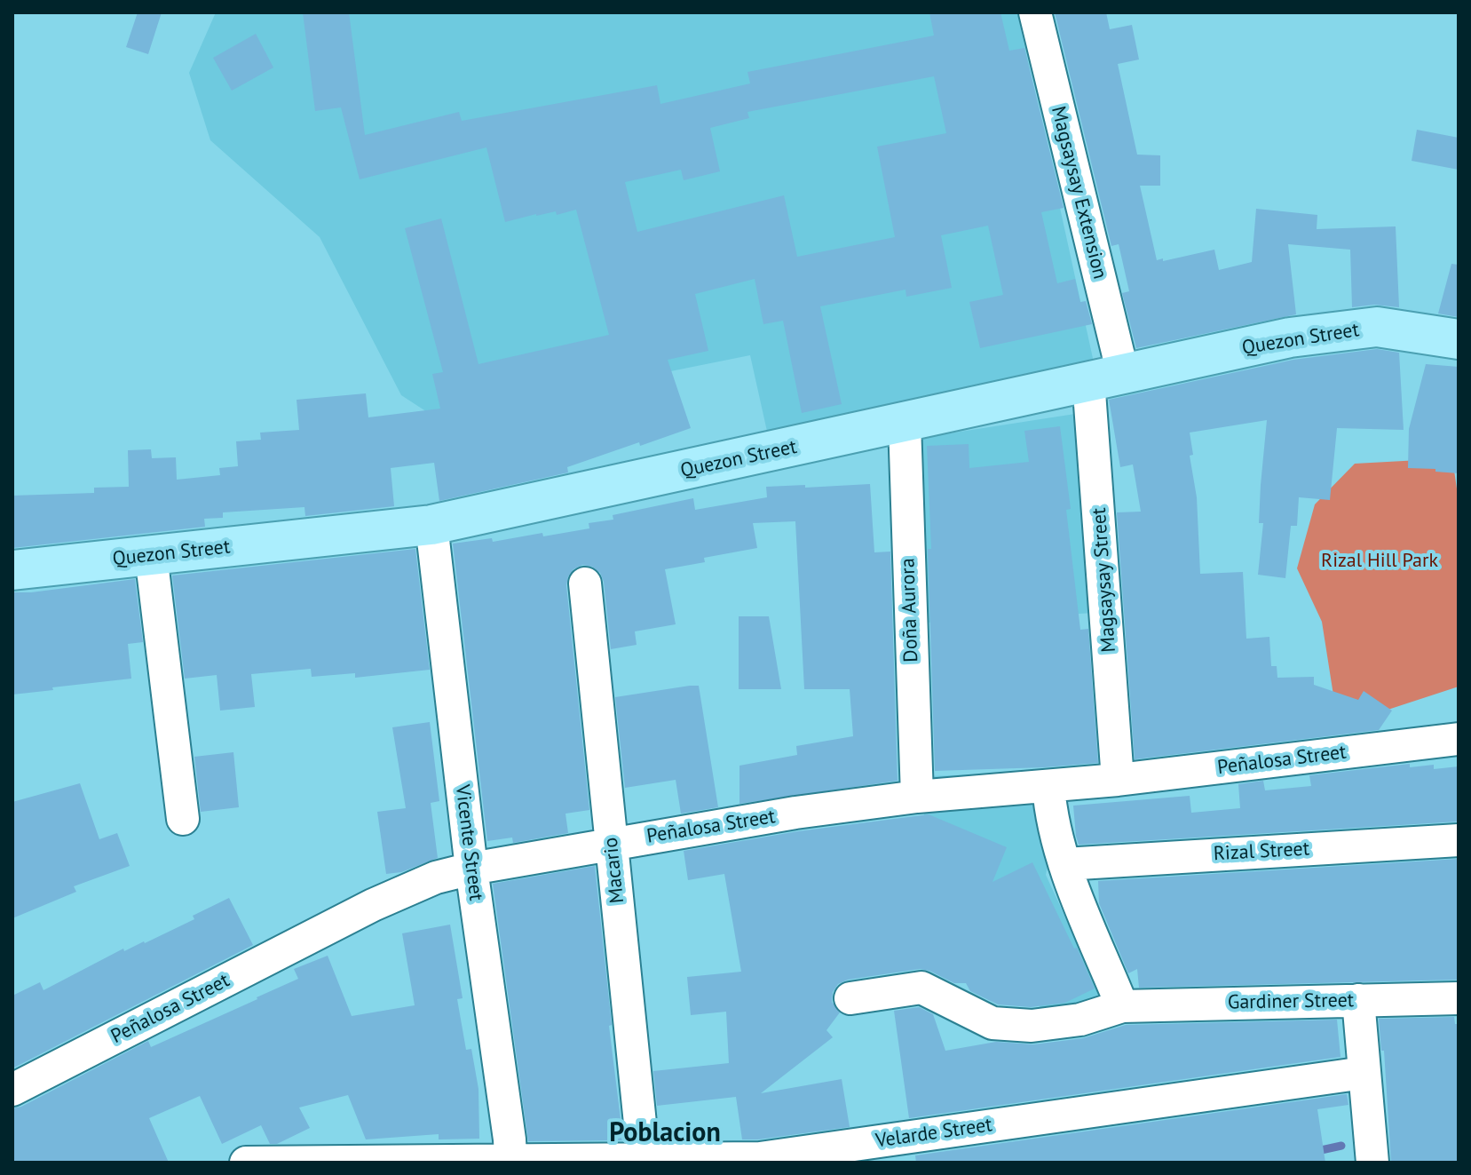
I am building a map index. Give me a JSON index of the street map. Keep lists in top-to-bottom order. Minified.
{"streets":{"main road":["Quezon Street"],"street":["Magsaysay Extension","Magsaysay Street","Doña Aurora","Peñalosa Street","Vicente Street","Rizal Street","Macario","Gardiner Street","Velarde Street"]},"crossings":[["Magsaysay Extension","Quezon Street"],["Magsaysay Extension","Magsaysay Street"],["Quezon Street","Magsaysay Street"],["Quezon Street","Doña Aurora"],["Quezon Street","Vicente Street"],["Magsaysay Street","Peñalosa Street"],["Doña Aurora","Peñalosa Street"],["Peñalosa Street","Vicente Street"],["Peñalosa Street","Macario"],["Vicente Street","Velarde Street"],["Macario","Velarde Street"]],"districts":["Poblacion"],"parks":["Rizal Hill Park"]}
